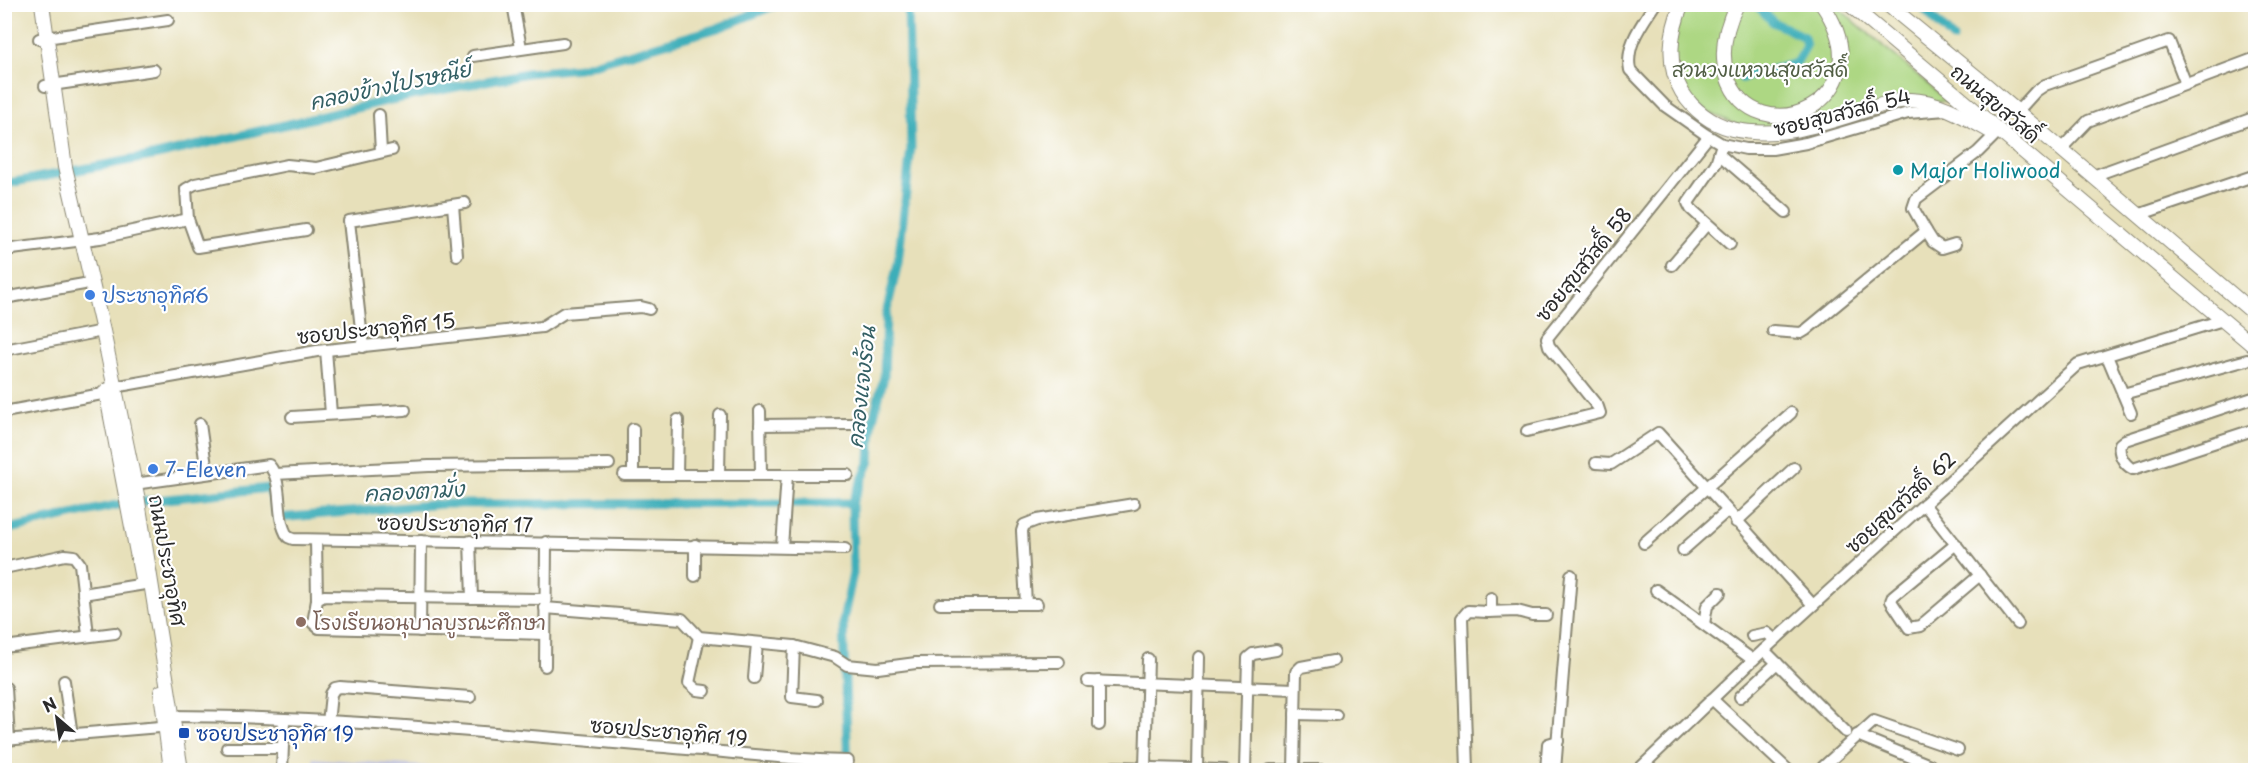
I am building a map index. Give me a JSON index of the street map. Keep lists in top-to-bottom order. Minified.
{"streets":{"main road":["ถนนสุขสวัสดิ์","ถนนประชาอุทิศ"],"street":["ซอยสุขสวัสดิ์ 54","ซอยสุขสวัสดิ์ 58","ซอยประชาอุทิศ 15","ซอยสุขสวัสดิ์ 62","ซอยประชาอุทิศ 17","ซอยประชาอุทิศ 19"]},"crossings":[["ถนนสุขสวัสดิ์","ซอยสุขสวัสดิ์ 62"],["ซอยสุขสวัสดิ์ 54","ซอยสุขสวัสดิ์ 58"],["ซอยประชาอุทิศ 15","ถนนประชาอุทิศ"],["ถนนประชาอุทิศ","ซอยประชาอุทิศ 19"]],"water":["คลองข้างไปรษณีย์","คลองแจงร้อน","คลองตามั่ง"],"parks":["สวนวงแหวนสุขสวัสดิ์"],"places":{"other":["Major Holiwood","ประชาอุทิศ6","7-Eleven","โรงเรียนอนุบาลบูรณะศึกษา"],"transit":["ซอยประชาอุทิศ 19"]},"north":"top left"}
